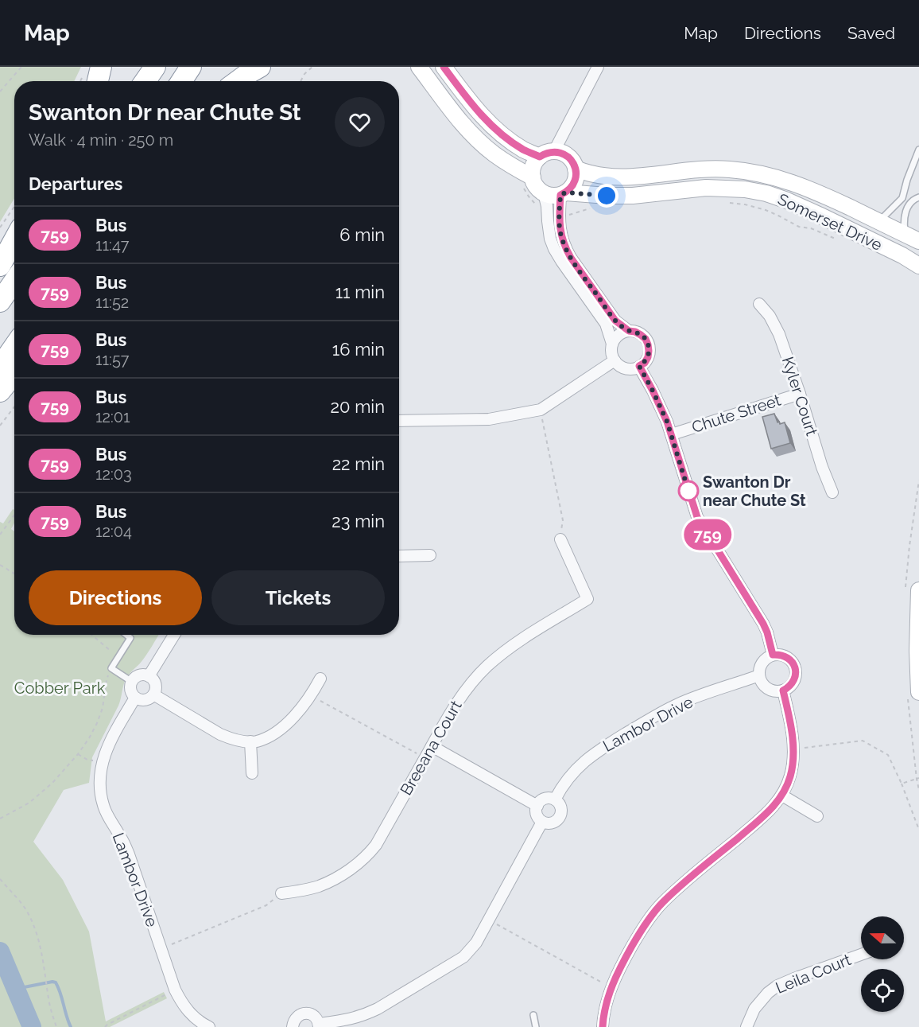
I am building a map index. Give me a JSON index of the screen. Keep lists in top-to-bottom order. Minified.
{"streets":{"main road":["Somerset Drive"],"street":["Kyler Court","Chute Street","Lambor Drive","Breeana Court","Leila Court"]},"crossings":[["Kyler Court","Chute Street"]],"parks":["Cobber Park"],"places":["Swanton Dr near Chute St"],"lines":["bus line 759"],"north":"left","page":{"header":"Map","nav":["Map","Directions","Saved"],"on_map":"759","heading":[["Swanton Dr near Chute St","Walk · 4 min · 250 m"],"Departures"],"list":[{"mark":"759","name":"Bus","note":"11:47","value":"6 min"},{"mark":"759","name":"Bus","note":"11:52","value":"11 min"},{"mark":"759","name":"Bus","note":"11:57","value":"16 min"},{"mark":"759","name":"Bus","note":"12:01","value":"20 min"},{"mark":"759","name":"Bus","note":"12:03","value":"22 min"},{"mark":"759","name":"Bus","note":"12:04","value":"23 min"}],"buttons":["Directions","Tickets"]}}
